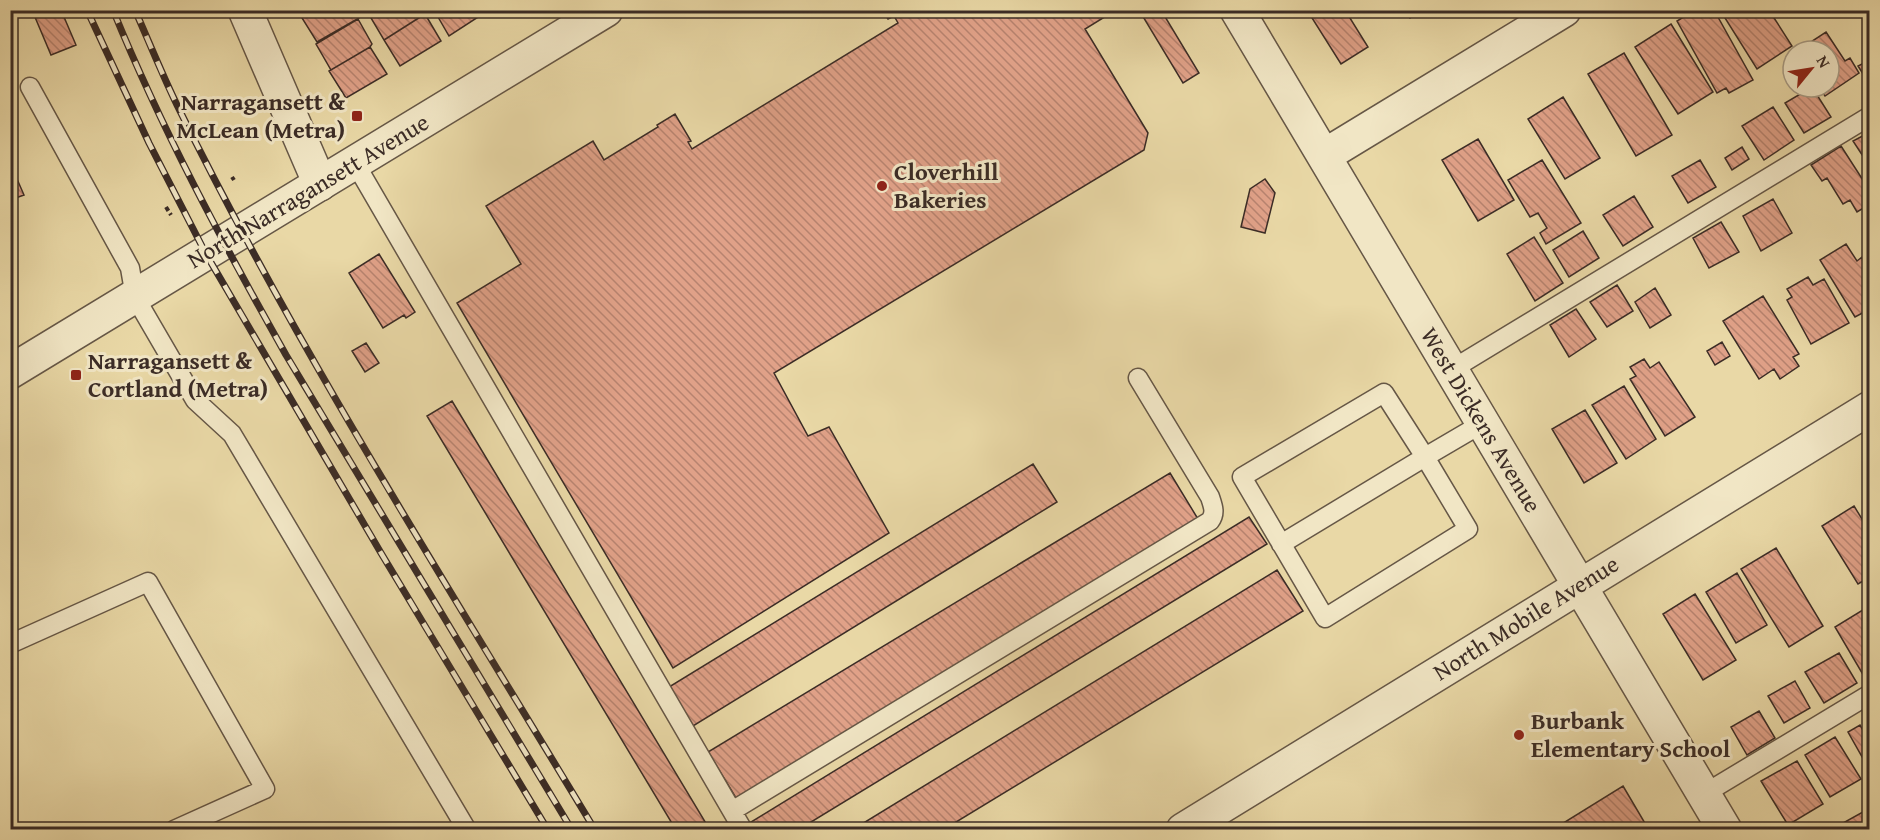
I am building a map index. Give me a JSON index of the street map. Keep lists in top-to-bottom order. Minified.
{"streets":{"street":["North Narragansett Avenue","West Dickens Avenue","North Mobile Avenue"]},"crossings":[["West Dickens Avenue","North Mobile Avenue"]],"places":{"transit":["Narragansett & McLean (Metra)","Narragansett & Cortland (Metra)"],"other":["Cloverhill Bakeries","Burbank Elementary School"]},"north":"top right"}
